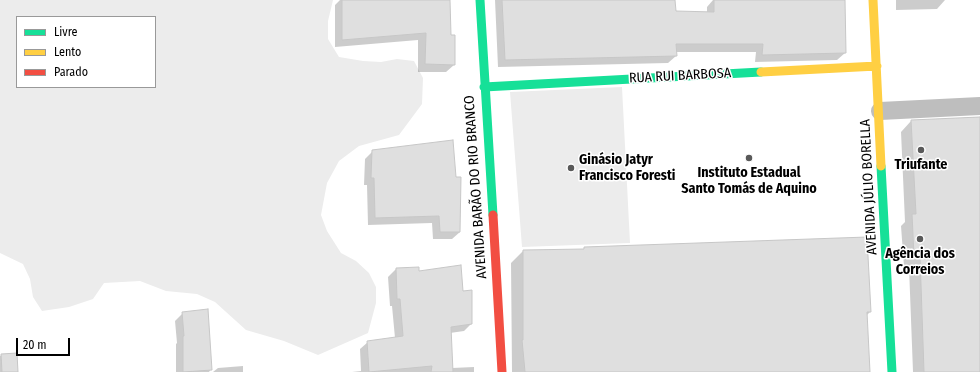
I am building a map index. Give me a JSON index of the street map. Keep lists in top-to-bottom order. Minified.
{"streets":{"main road":["RUA RUI BARBOSA","AVENIDA BARÃO DO RIO BRANCO","AVENIDA JÚLIO BORELLA"]},"crossings":[["RUA RUI BARBOSA","AVENIDA BARÃO DO RIO BRANCO"],["RUA RUI BARBOSA","AVENIDA JÚLIO BORELLA"]],"places":["Triufante","Instituto Estadual Santo Tomás de Aquino","Ginásio Jatyr Francisco Foresti","Agência dos Correios"],"legend":["Livre","Lento","Parado"],"scale_bar":"20 m"}
